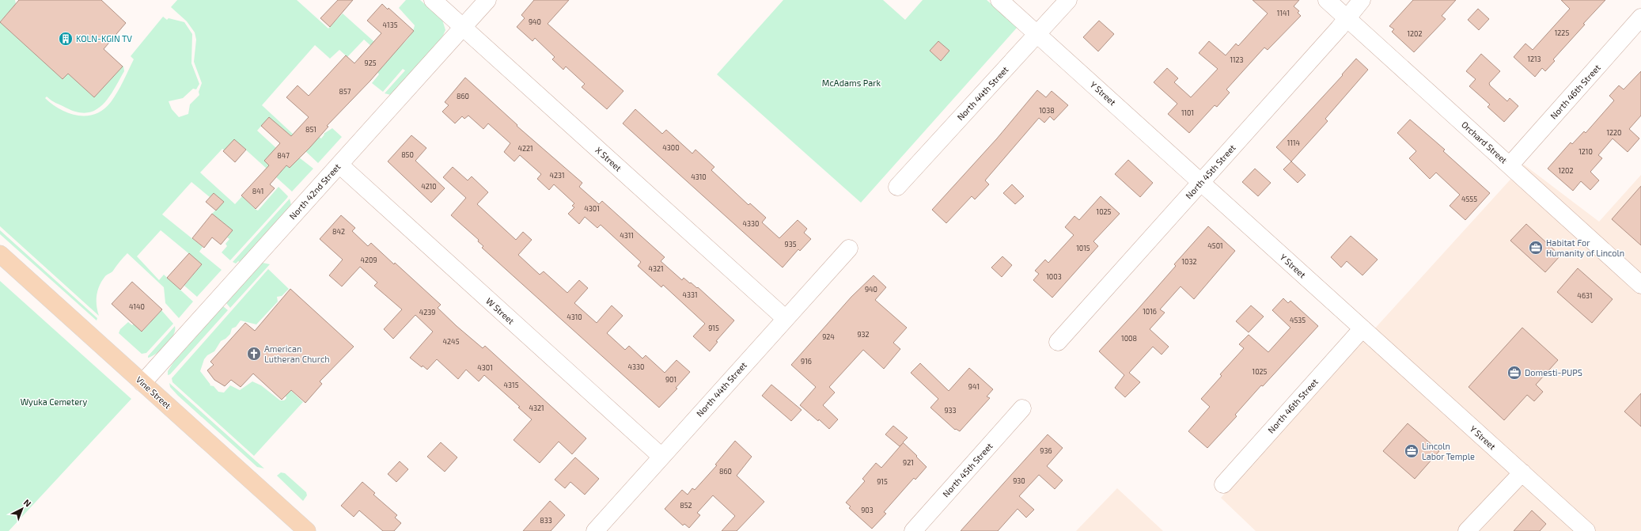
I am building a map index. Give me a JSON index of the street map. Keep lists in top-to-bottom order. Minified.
{"streets":{"main road":["Vine Street"],"street":["North 46th Street","North 44th Street","Y Street","Orchard Street","X Street","North 45th Street","North 42nd Street","W Street"]},"crossings":[["North 46th Street","Y Street"],["North 46th Street","Orchard Street"],["North 44th Street","Y Street"],["North 44th Street","X Street"],["North 44th Street","W Street"],["Y Street","North 45th Street"],["Orchard Street","North 45th Street"],["X Street","North 42nd Street"],["North 42nd Street","W Street"],["North 42nd Street","Vine Street"]],"parks":["McAdams Park","Wyuka Cemetery"],"places":{"building":["KOLN-KGIN TV"],"office":["Habitat For Humanity of Lincoln","Domesti-PUPS","Lincoln Labor Temple"],"church":["American Lutheran Church"]},"house_numbers":["1141","940","4135","1225","1202","1213","1123","925","857","860","1038","1101","851","1220","1114","4300","4221","1210","850","847","1202","4231","4310","4210","841","4555","4301","1025","4330","842","4311","935","4501","1015","4209","1032","4321","1003","940","4331","4631","4140","1016","4239","4310","4535","915","932","924","1008","4245","916","4330","4301","1025","901","4315","941","4321","933","936","921","860","930","915","852","903","833"],"north":"top right"}
